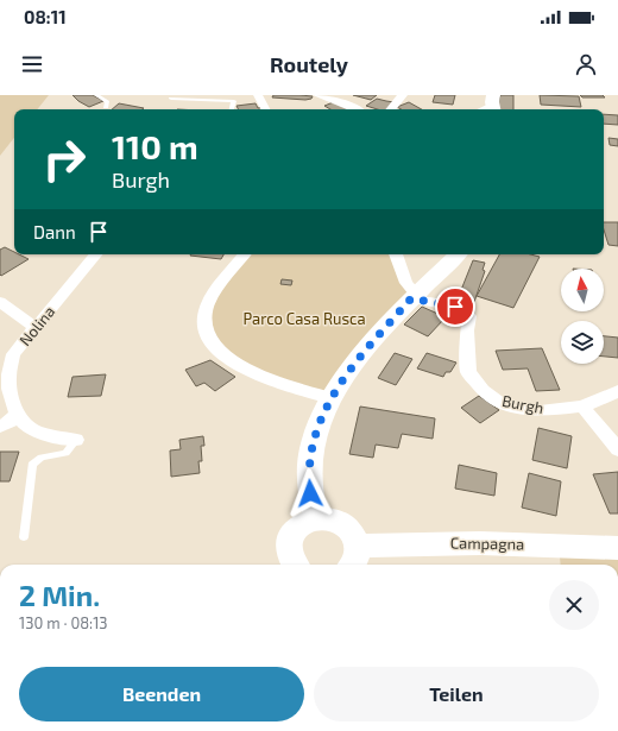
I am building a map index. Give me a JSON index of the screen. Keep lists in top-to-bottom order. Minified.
{"streets":{"street":["Nolina","Burgh","Campagna"]},"parks":["Parco Casa Rusca"],"north":"top","page":{"status":"08:11","header":"Routely","turn":["110 m","Burgh"],"then":"Dann","heading":["2 Min.","130 m · 08:13"],"buttons":["Beenden","Teilen"]}}
